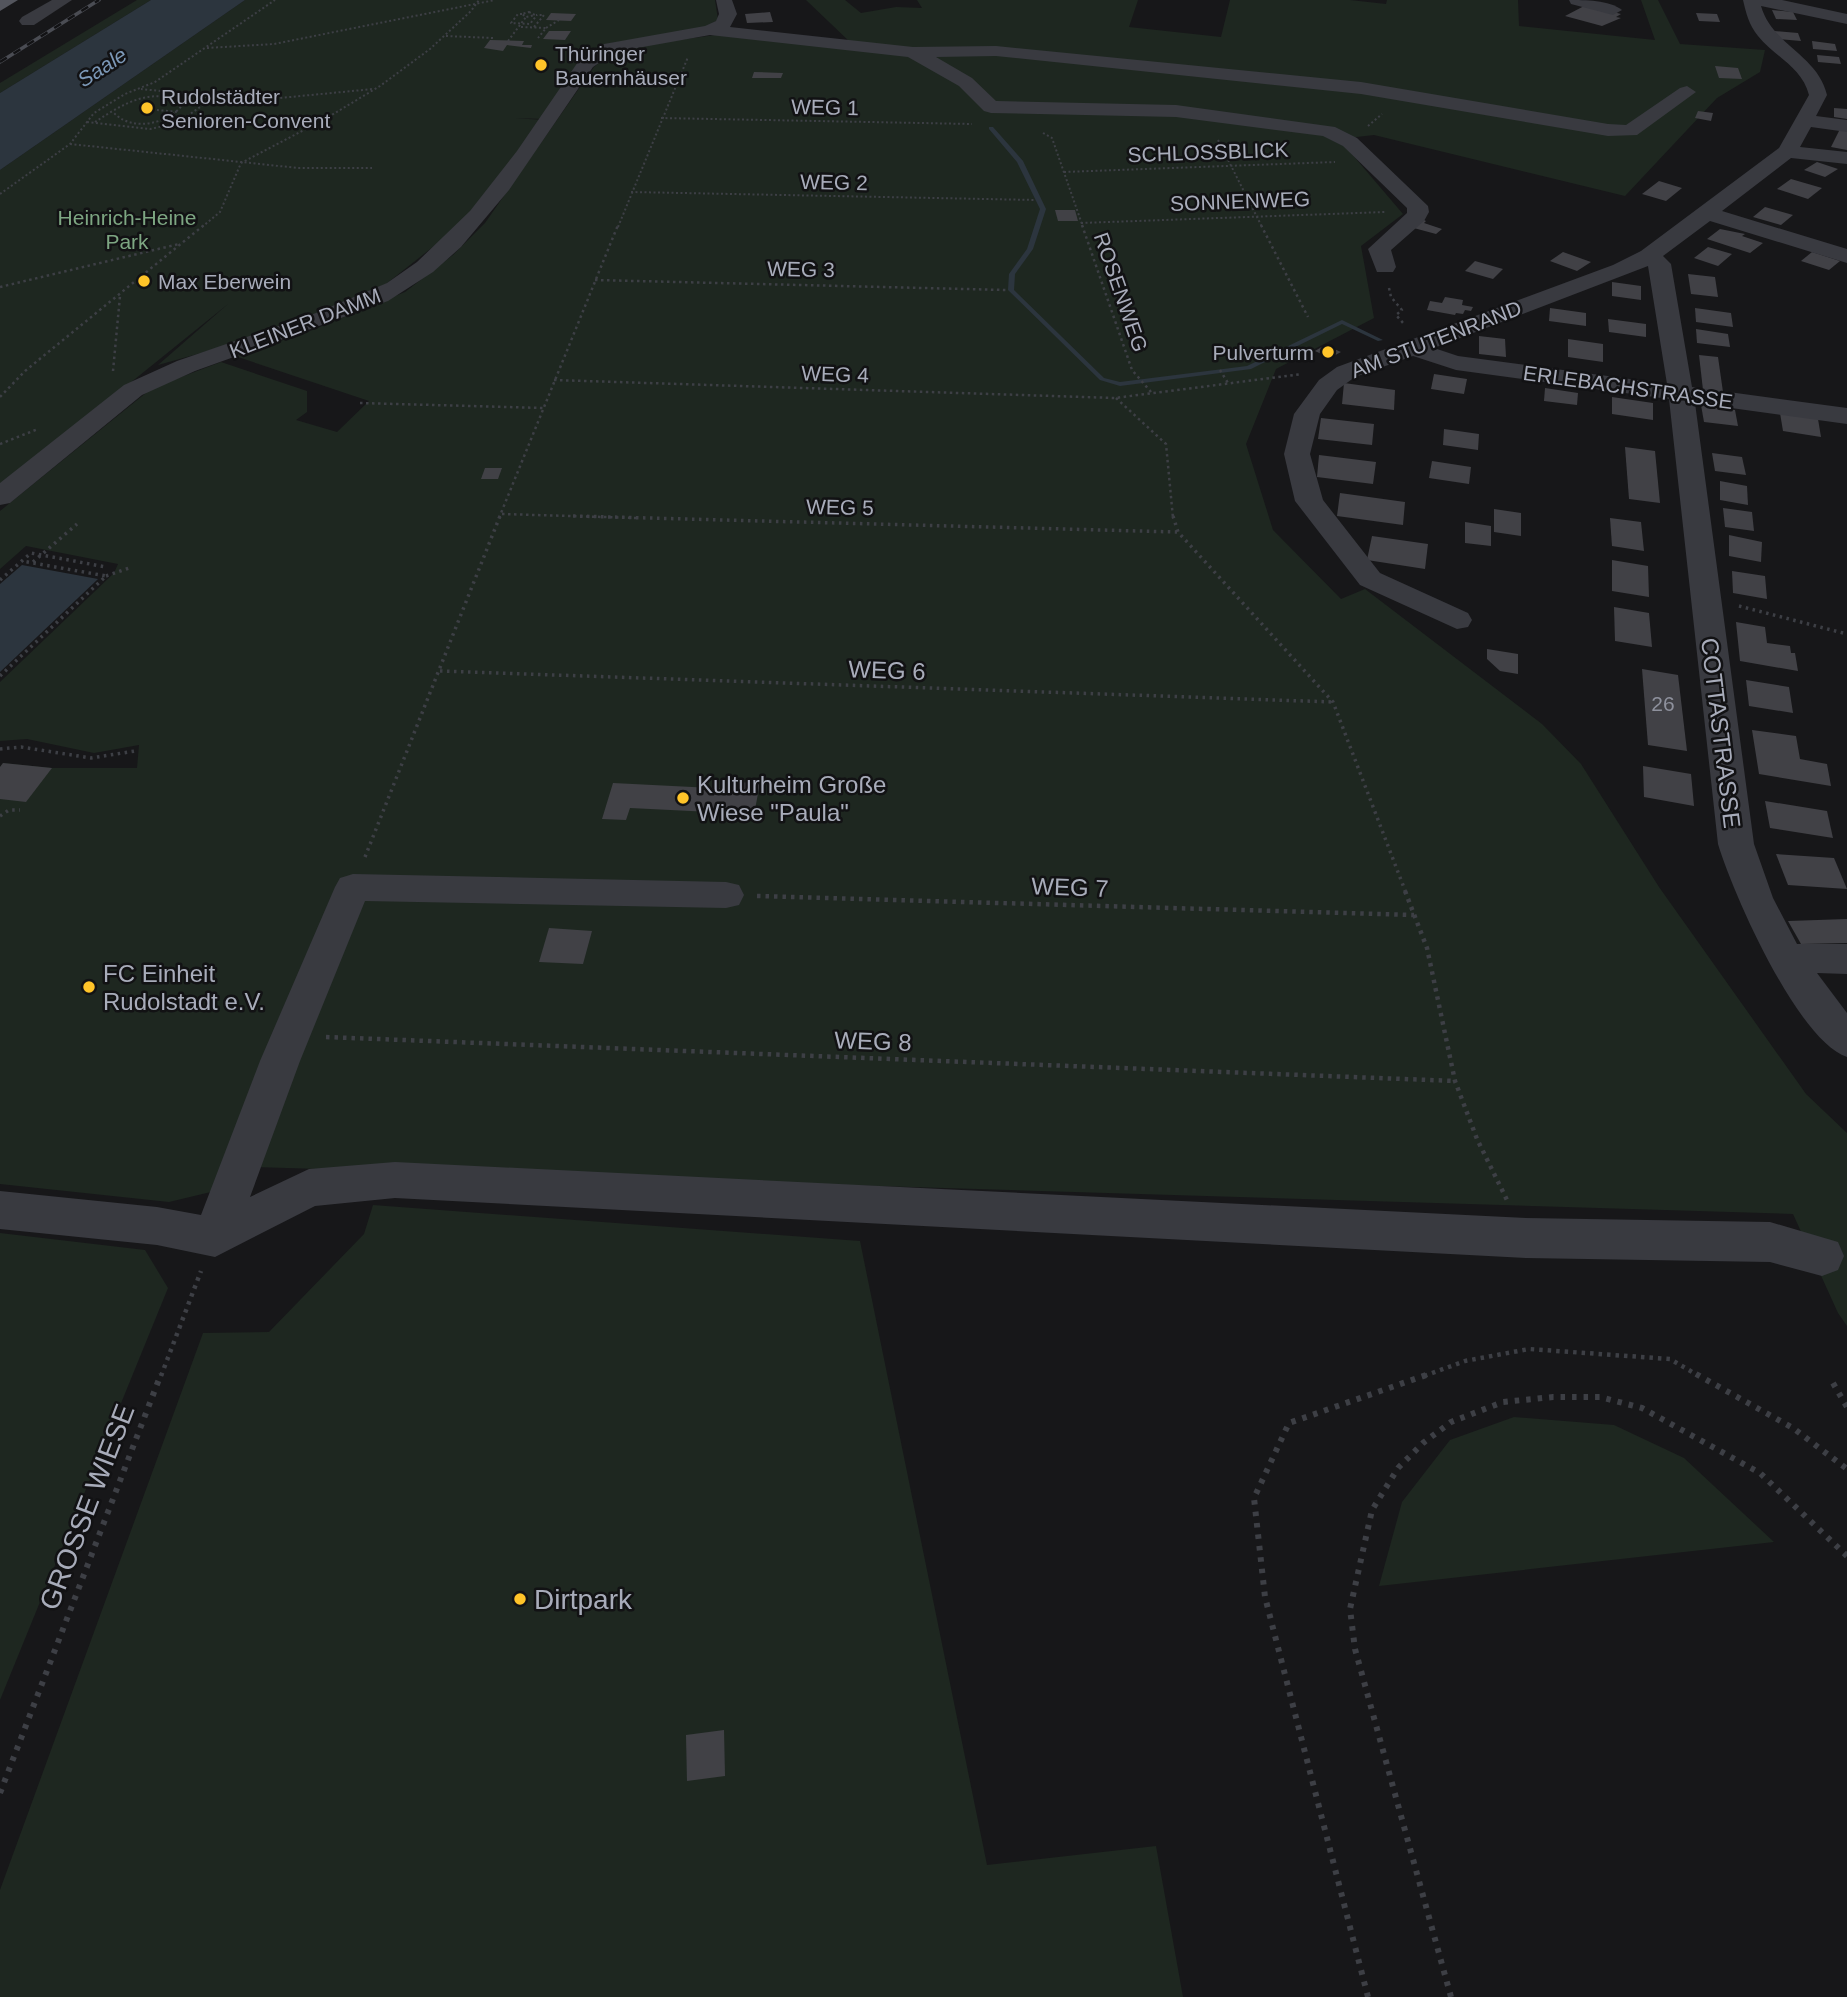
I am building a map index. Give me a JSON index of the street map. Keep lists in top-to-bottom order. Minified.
{"streets":{"street":["KLEINER DAMM","AM STUTENRAND","ERLEBACHSTRASSE","COTTASTRASSE"],"path":["WEG 1","SCHLOSSBLICK","WEG 2","SONNENWEG","WEG 3","ROSENWEG","WEG 4","WEG 5","WEG 6","WEG 7","WEG 8","GROSSE WIESE"]},"crossings":[["SCHLOSSBLICK","ROSENWEG"],["SONNENWEG","ROSENWEG"],["ROSENWEG","WEG 4"],["AM STUTENRAND","ERLEBACHSTRASSE"],["ERLEBACHSTRASSE","COTTASTRASSE"]],"water":["Saale"],"parks":["Heinrich-Heine Park"],"places":["Thüringer Bauernhäuser","Rudolstädter Senioren-Convent","Max Eberwein","Pulverturm","Kulturheim Große Wiese \"Paula\"","FC Einheit Rudolstadt e.V.","Dirtpark"],"house_numbers":["26"]}
